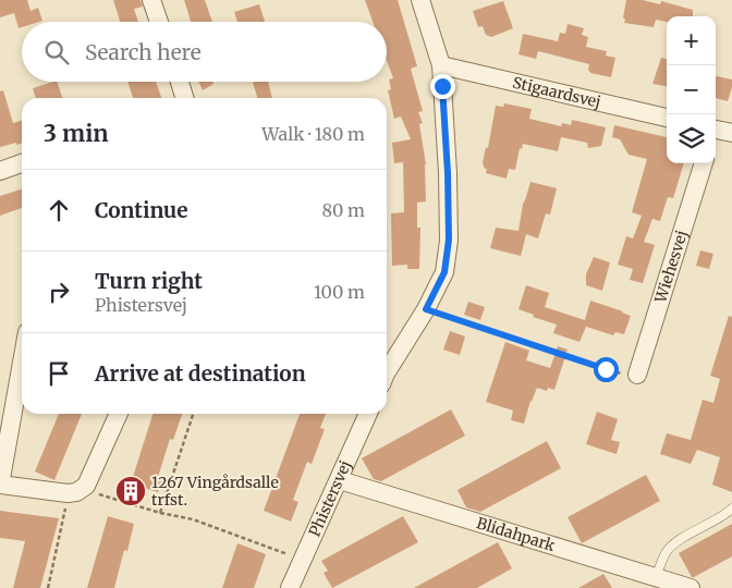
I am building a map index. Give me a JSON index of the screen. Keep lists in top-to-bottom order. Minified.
{"streets":{"street":["Stigaardsvej","Wiehesvej","Phistersvej","Blidahpark"]},"crossings":[["Phistersvej","Blidahpark"]],"places":{"building":["1267 Vingårdsalle trfst."]},"page":{"map_buttons":["+","−"],"search":"Search here","heading":["3 min","Walk · 180 m"],"list":[["Continue","80 m"],["Turn right","Phistersvej","100 m"],"Arrive at destination"]}}
